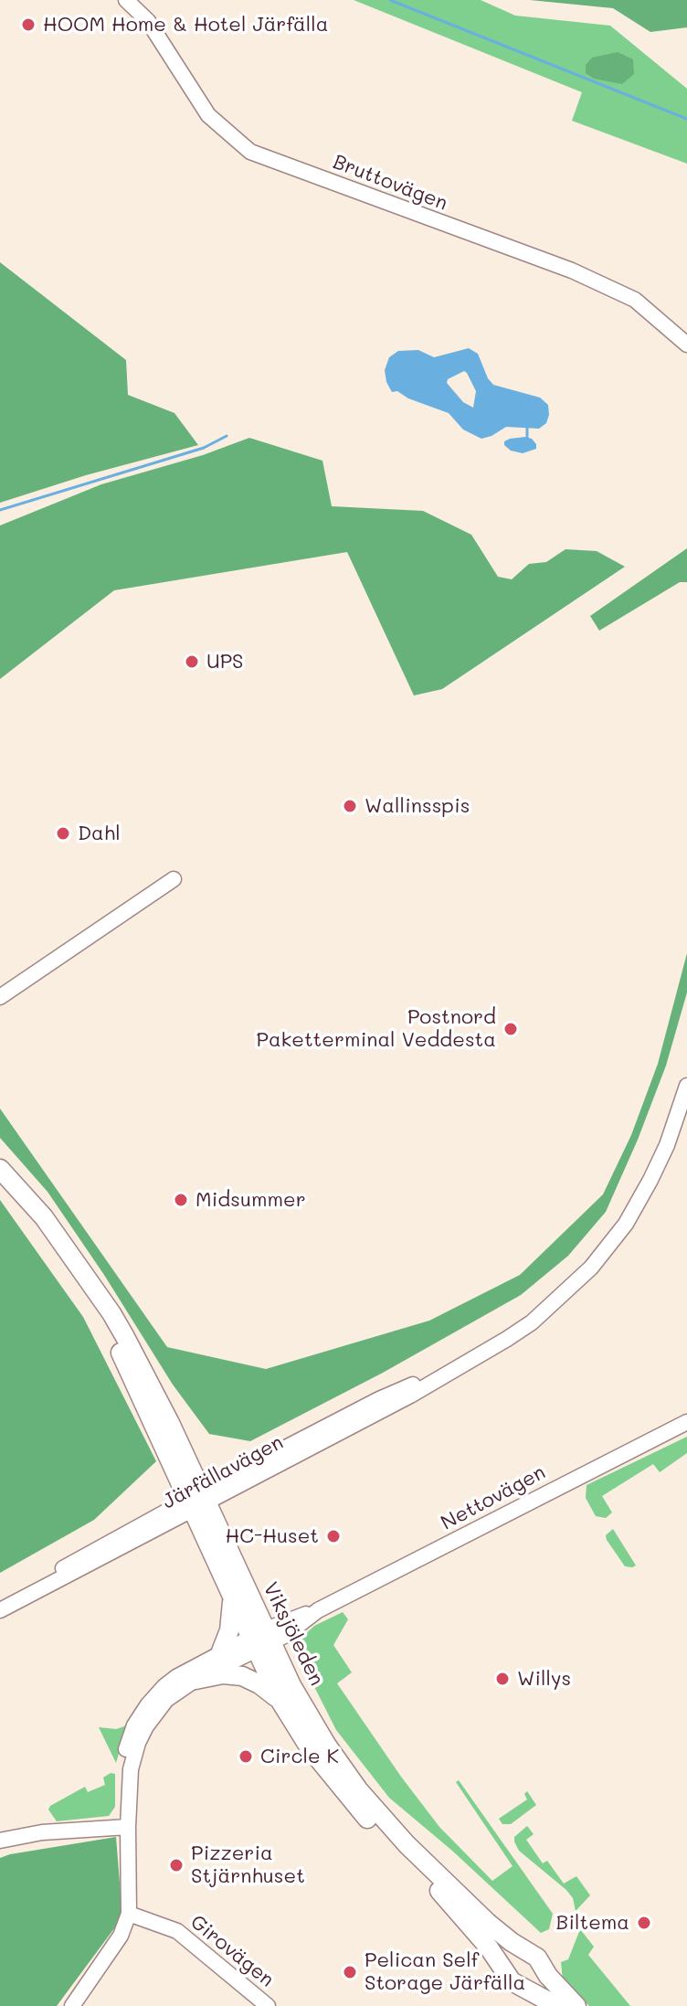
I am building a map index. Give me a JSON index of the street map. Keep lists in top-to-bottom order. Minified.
{"streets":{"main road":["Viksjöleden"],"street":["Bruttovägen","Järfällavägen","Nettovägen","Girovägen"]},"crossings":[["Järfällavägen","Viksjöleden"],["Nettovägen","Viksjöleden"]],"places":["HOOM Home & Hotel Järfälla","UPS","Wallinsspis","Dahl","Postnord Paketterminal Veddesta","Midsummer","HC-Huset","Willys","Circle K","Pizzeria Stjärnhuset","Biltema","Pelican Self Storage Järfälla"]}
